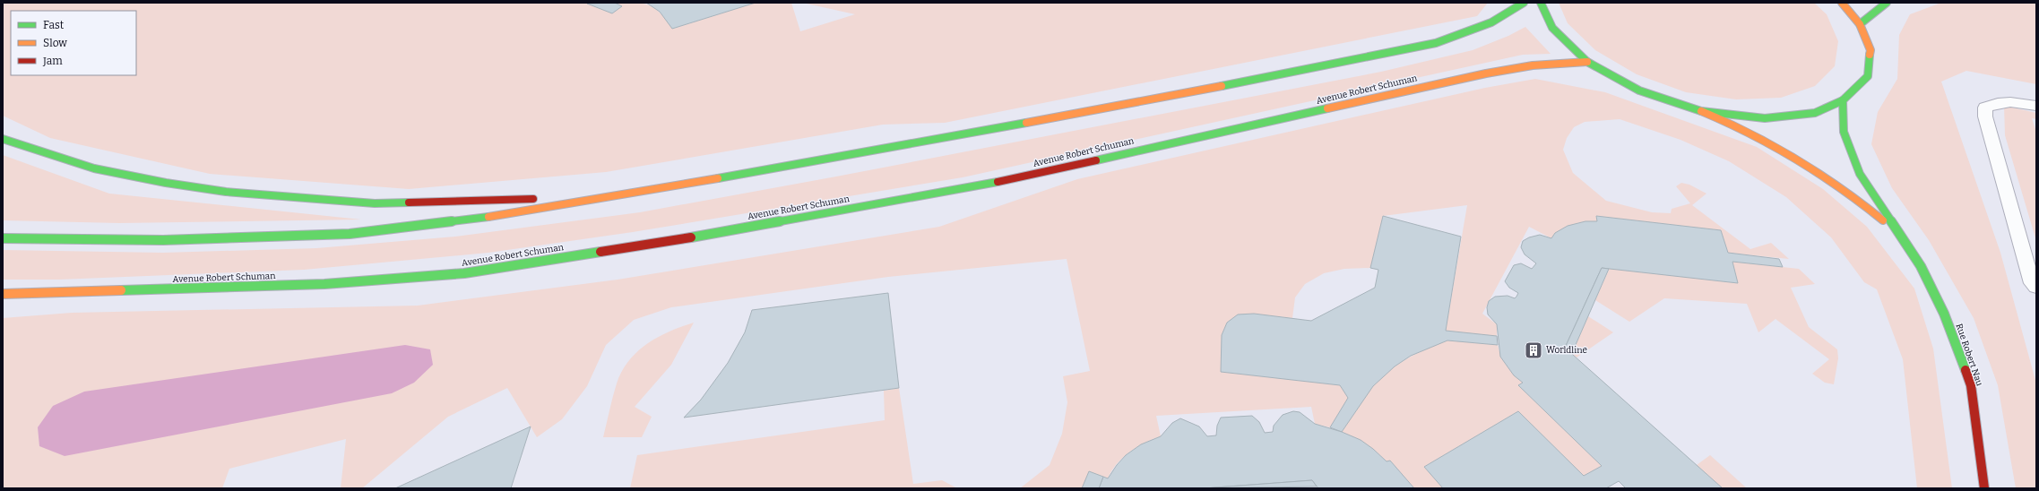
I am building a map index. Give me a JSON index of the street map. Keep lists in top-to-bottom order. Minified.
{"streets":{"main road":["Avenue Robert Schuman","Rue Robert Nau"]},"places":{"building":["Worldline"]},"legend":["Fast","Slow","Jam"]}
